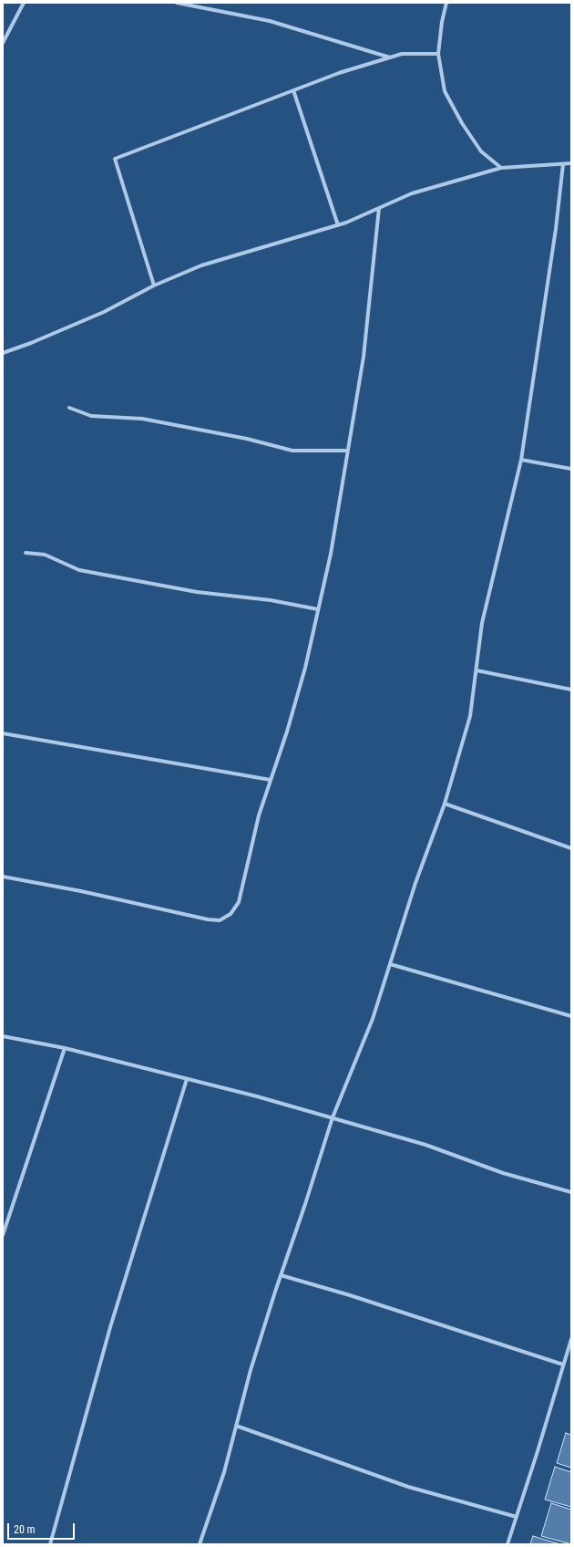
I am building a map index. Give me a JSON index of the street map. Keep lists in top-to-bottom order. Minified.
{"scale_bar":"20 m"}
